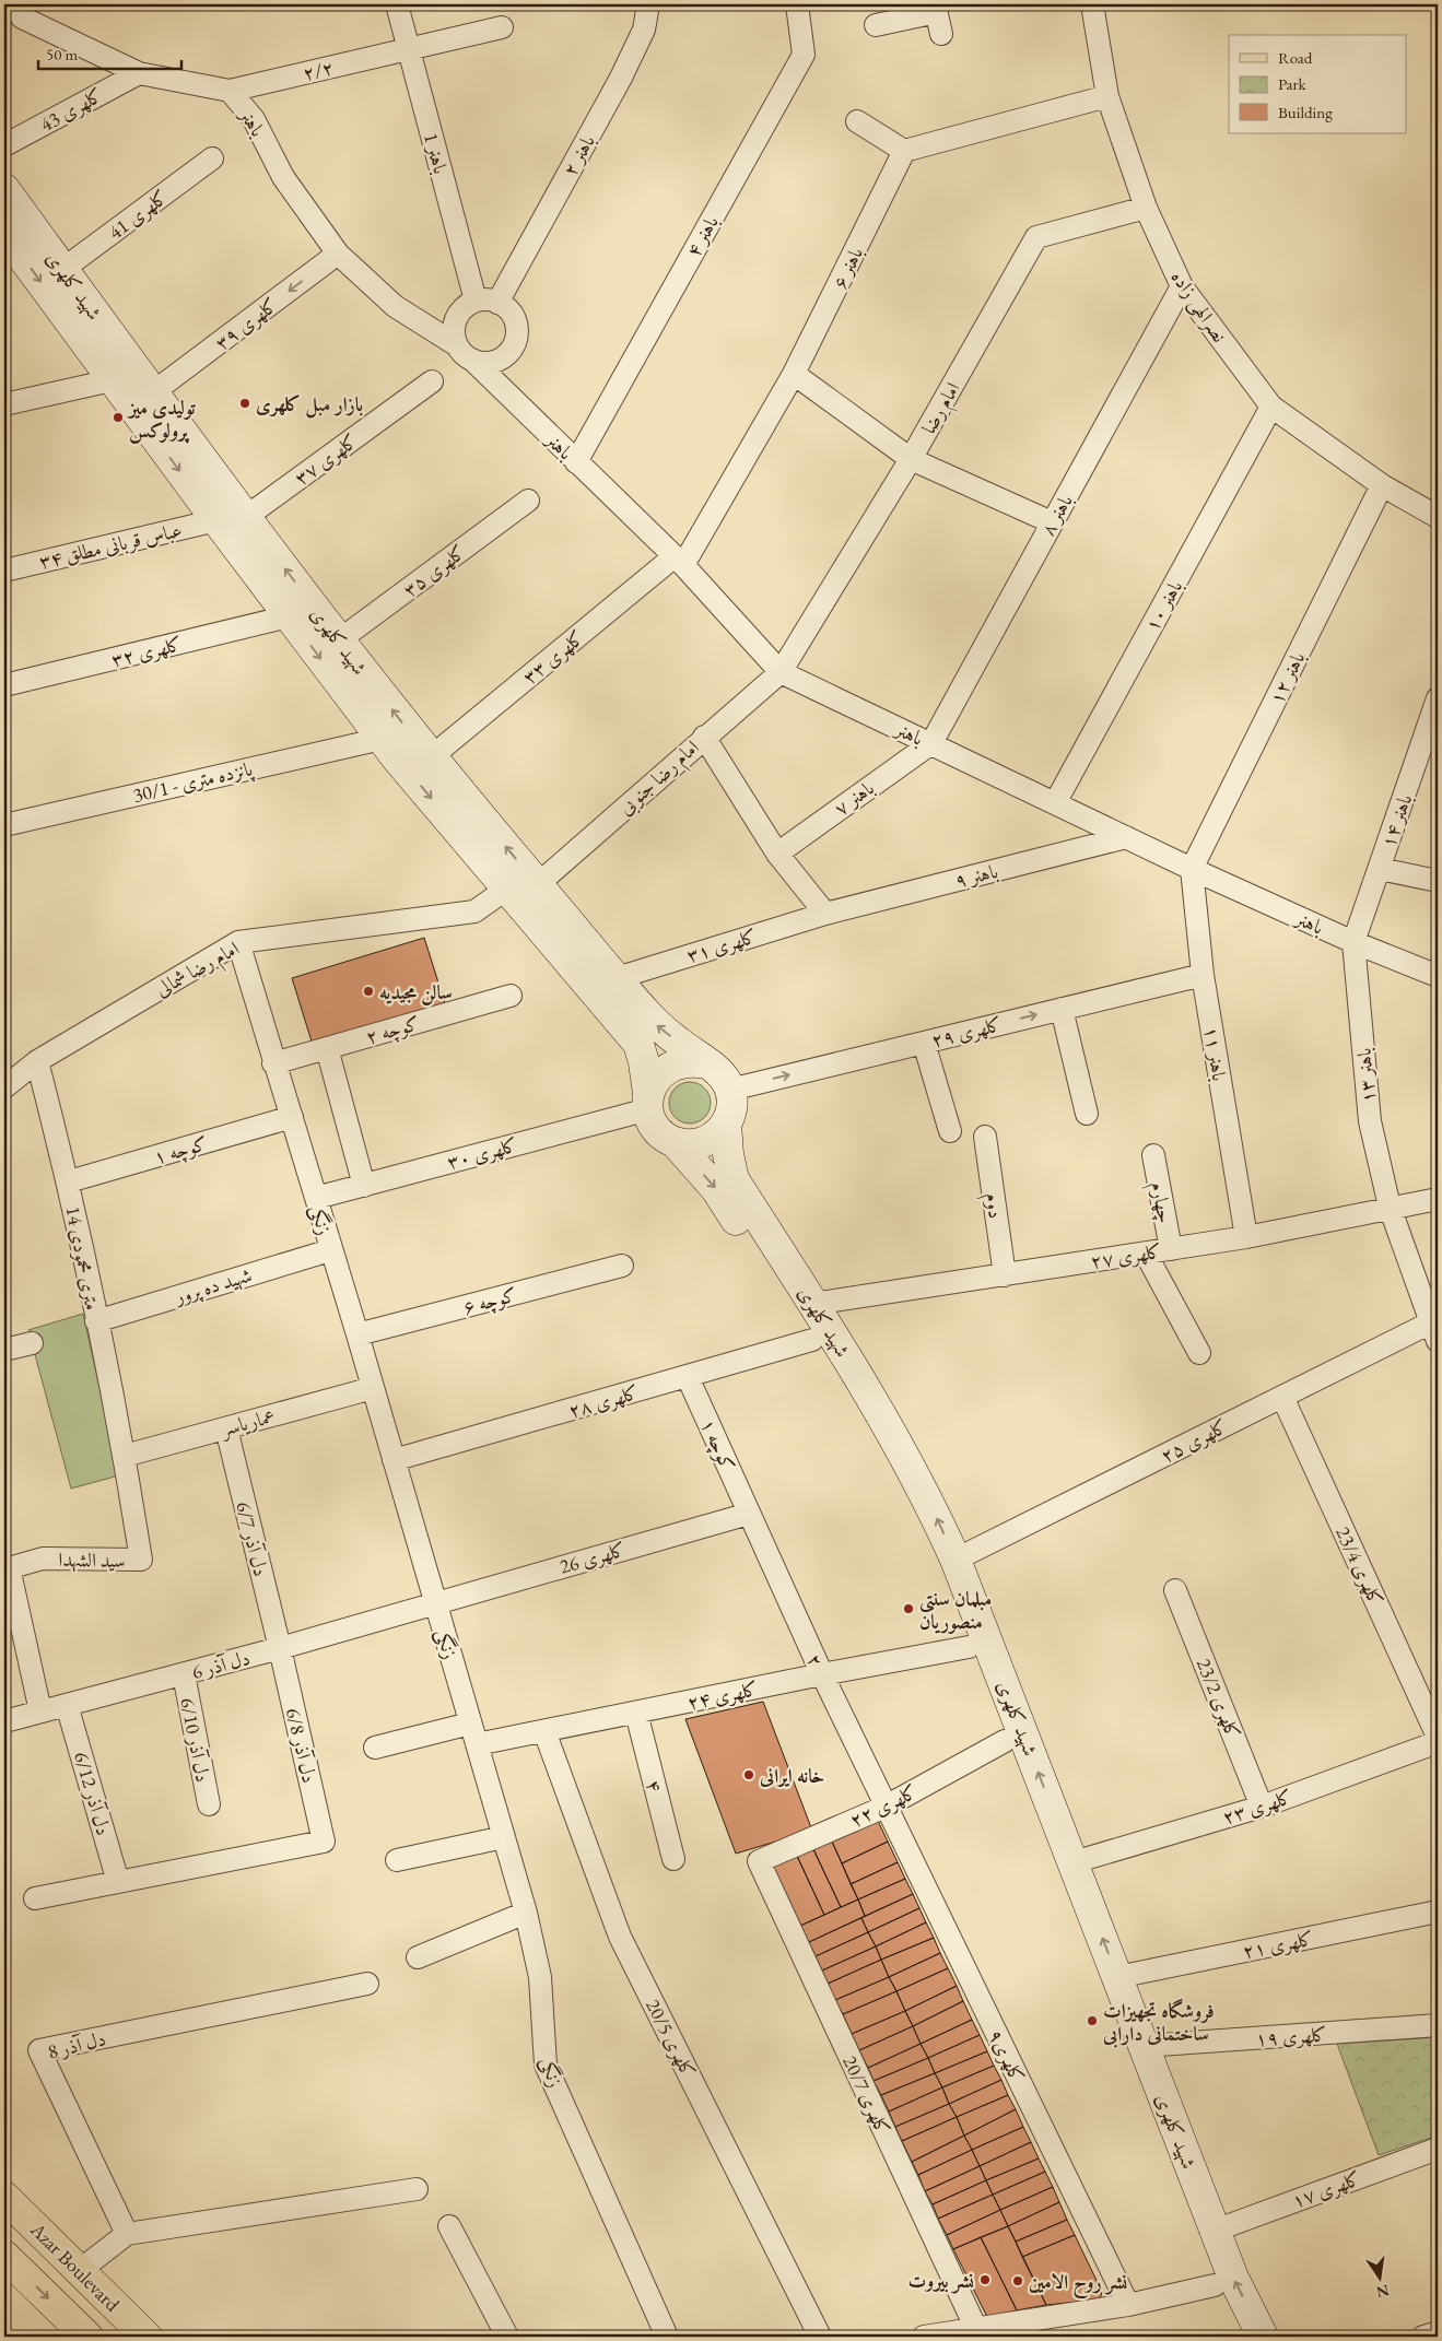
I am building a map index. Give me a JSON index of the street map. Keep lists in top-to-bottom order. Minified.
{"streets":{"main road":["شهید کلهری","Azar Boulevard"],"street":["۲/۲","کلهری 43","باهنر","باهنر 1","باهنر ۲","کلهری 41","باهنر ۴","باهنر ۶","نصرالهی زاده","کلهری ۳۹","امام رضا","کلهری ۳۷","باهنر ۸","عباس قربانی مطلق ۳۴","کلهری ۳۵","باهنر ۱۰","کلهری ۳۲","کلهری ۳۳","باهنر ۱۲","امام رضا جنوبی","30/1 - پانزده متری","باهنر ۷","باهنر ۱۴","باهنر ۹","کلهری ۳۱","امام رضا شمالی","۲ کوچه","کلهری ۲۹","باهنر ۱۱","باهنر ۱۳","۱ کوچه","کلهری ۳۰","چهارم","دوم","زنگی","کلهری ۲۷","14 متری محمودی","شهید ده پرور","۶ کوچه","کلهری ۲۸","عماریاسر","کلهری ۲۵","دل آذر 6/7","کلهری 26","سید الشهدا","کلهری 23/4","۲","دل آذر 6","کلهری ۲۴","کلهری 23/2","دل آذر 6/10","دل آذر 6/8","۴","دل آذر 6/12","کلهری ۲۲","کلهری ۲۳","کلهری ۲۱","کلهری ۱۹","کلهری 20/5","دل آذر 8","کلهری۹","کلهری 20/7","کلهری ۱۷"]},"crossings":[["۲/۲","باهنر"],["۲/۲","باهنر 1"],["کلهری 43","باهنر"],["باهنر","باهنر 1"],["باهنر","باهنر ۲"],["باهنر","باهنر ۴"],["باهنر","باهنر ۶"],["باهنر","کلهری ۳۹"],["باهنر","امام رضا"],["باهنر","باهنر ۸"],["باهنر","باهنر ۱۰"],["باهنر","کلهری ۳۳"],["باهنر","باهنر ۱۲"],["باهنر","امام رضا جنوبی"],["باهنر","باهنر ۷"],["باهنر","باهنر ۱۴"],["باهنر","باهنر ۹"],["باهنر","باهنر ۱۱"],["باهنر","باهنر ۱۳"],["باهنر 1","باهنر ۲"],["کلهری 41","شهید کلهری"],["باهنر ۶","کلهری ۳۳"],["شهید کلهری","کلهری ۳۹"],["شهید کلهری","کلهری ۳۷"],["شهید کلهری","عباس قربانی مطلق ۳۴"],["شهید کلهری","کلهری ۳۵"],["شهید کلهری","کلهری ۳۲"],["شهید کلهری","کلهری ۳۳"],["شهید کلهری","امام رضا جنوبی"],["شهید کلهری","30/1 - پانزده متری"],["شهید کلهری","کلهری ۳۱"],["شهید کلهری","امام رضا شمالی"],["شهید کلهری","کلهری ۲۹"],["شهید کلهری","کلهری ۳۰"],["شهید کلهری","کلهری ۲۷"],["شهید کلهری","کلهری ۲۸"],["شهید کلهری","کلهری ۲۵"],["شهید کلهری","کلهری ۲۴"],["شهید کلهری","کلهری ۲۲"],["شهید کلهری","کلهری ۲۳"],["شهید کلهری","کلهری ۲۱"],["شهید کلهری","کلهری ۱۹"],["شهید کلهری","کلهری ۱۷"],["نصرالهی زاده","امام رضا"],["نصرالهی زاده","باهنر ۸"],["نصرالهی زاده","باهنر ۱۰"],["نصرالهی زاده","باهنر ۱۲"],["امام رضا","امام رضا جنوبی"],["باهنر ۸","باهنر ۷"],["باهنر ۱۲","باهنر ۱۱"],["باهنر ۱۴","باهنر ۱۳"],["باهنر ۹","کلهری ۳۱"],["امام رضا شمالی","زنگی"],["امام رضا شمالی","14 متری محمودی"],["۲ کوچه","زنگی"],["کلهری ۲۹","باهنر ۱۱"],["کلهری ۲۹","کلهری ۳۰"],["باهنر ۱۱","کلهری ۲۷"],["باهنر ۱۳","کلهری ۲۷"],["باهنر ۱۳","کلهری ۲۵"],["۱ کوچه","زنگی"],["۱ کوچه","14 متری محمودی"],["۱ کوچه","کلهری ۲۸"],["۱ کوچه","کلهری 26"],["۱ کوچه","۲"],["کلهری ۳۰","زنگی"],["چهارم","کلهری ۲۷"],["دوم","کلهری ۲۷"],["زنگی","شهید ده پرور"],["زنگی","۶ کوچه"],["زنگی","کلهری ۲۸"],["زنگی","عماریاسر"],["زنگی","کلهری 26"],["زنگی","دل آذر 6"],["زنگی","کلهری ۲۴"],["14 متری محمودی","شهید ده پرور"],["14 متری محمودی","عماریاسر"],["14 متری محمودی","سید الشهدا"],["عماریاسر","دل آذر 6/7"],["عماریاسر","سید الشهدا"],["کلهری ۲۵","کلهری 23/4"],["دل آذر 6/7","دل آذر 6"],["دل آذر 6/7","دل آذر 6/8"],["کلهری 26","۲"],["کلهری 26","دل آذر 6"],["۲","کلهری ۲۴"],["۲","کلهری ۲۲"],["۲","کلهری۹"],["دل آذر 6","دل آذر 6/10"],["دل آذر 6","دل آذر 6/8"],["دل آذر 6","دل آذر 6/12"],["کلهری ۲۴","۴"],["کلهری ۲۴","کلهری 20/5"],["کلهری 23/2","کلهری ۲۳"],["دل آذر 6/8","دل آذر 6/12"],["کلهری ۲۲","کلهری۹"],["کلهری ۲۲","کلهری 20/7"]],"one_way":["کلهری ۳۹","کلهری ۲۹"],"places":["بازار مبل کلهری","تولیدی میز پرولوکس","سالن مجیدیه","مبلمان سنتی منصوریان","خانه ایرانی","فروشگاه تجهیزات ساختمانی دارابی","نشر بیروت","نشر روح الامین"],"legend":["Road","Park","Building"],"scale_bar":"50 m","north":"bottom"}
